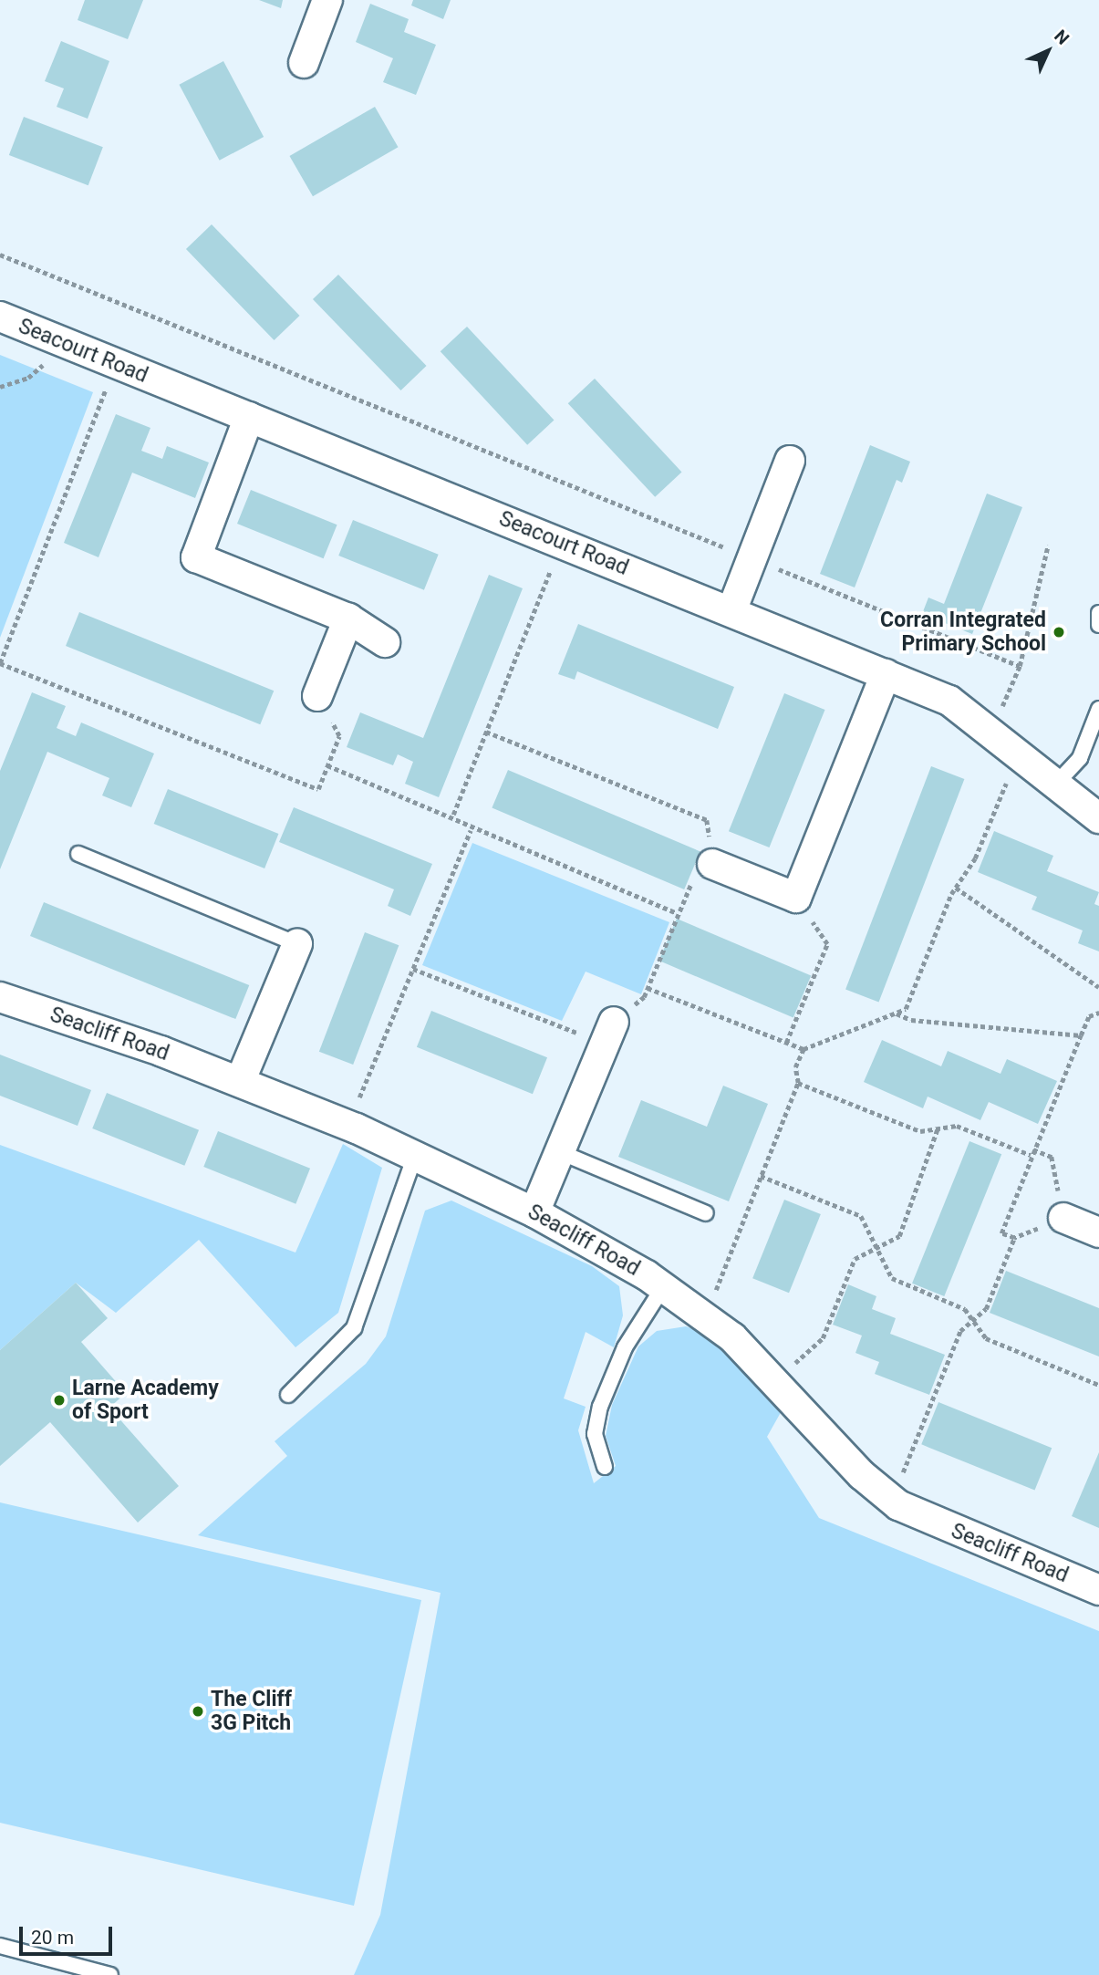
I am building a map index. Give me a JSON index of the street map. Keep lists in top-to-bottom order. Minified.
{"streets":{"street":["Seacourt Road","Seacliff Road"]},"places":["Corran Integrated Primary School","Larne Academy of Sport","The Cliff 3G Pitch"],"scale_bar":"20 m","north":"top right"}
